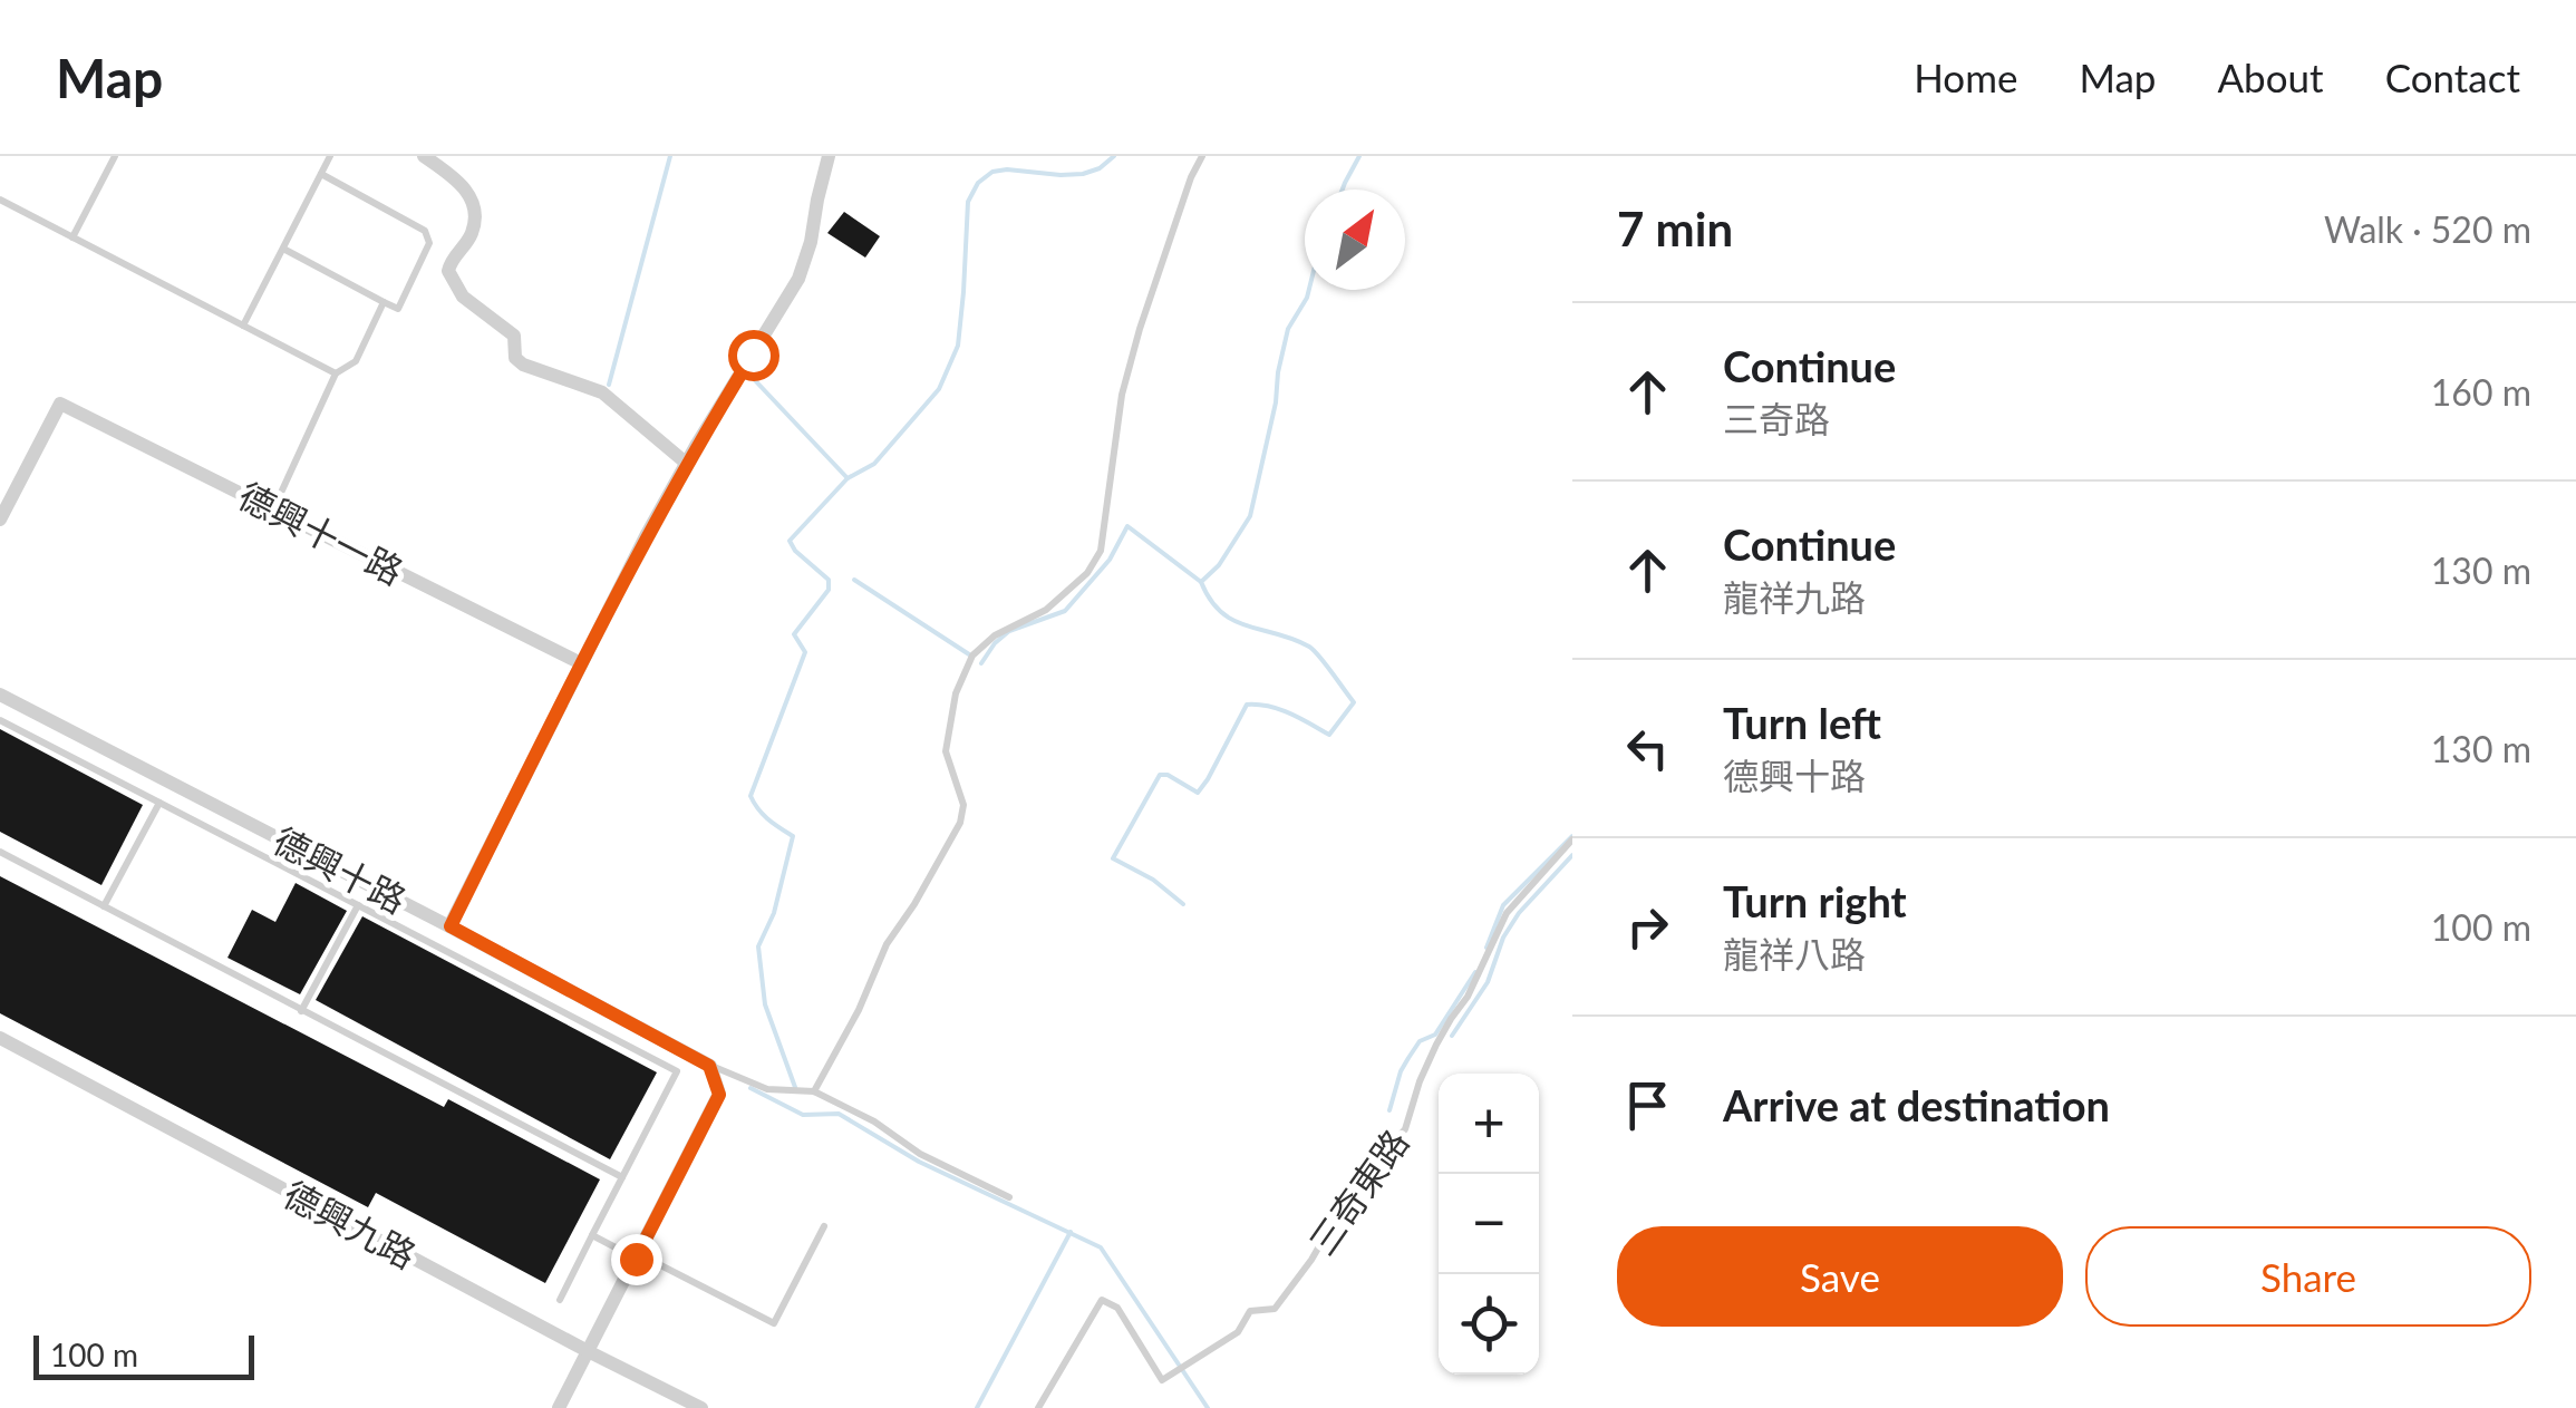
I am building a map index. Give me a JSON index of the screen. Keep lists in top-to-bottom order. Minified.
{"streets":{"street":["德興十一路","德興十路","德興九路"],"lane":["三奇東路"]},"scale_bar":"100 m","north":"top right","page":{"header":"Map","nav":["Home","Map","About","Contact"],"heading":["7 min","Walk · 520 m"],"list":[["Continue","三奇路","160 m"],["Continue","龍祥九路","130 m"],["Turn left","德興十路","130 m"],["Turn right","龍祥八路","100 m"],"Arrive at destination"],"map_buttons":["+","−"],"buttons":["Save","Share"],"scale":"100 m"}}
